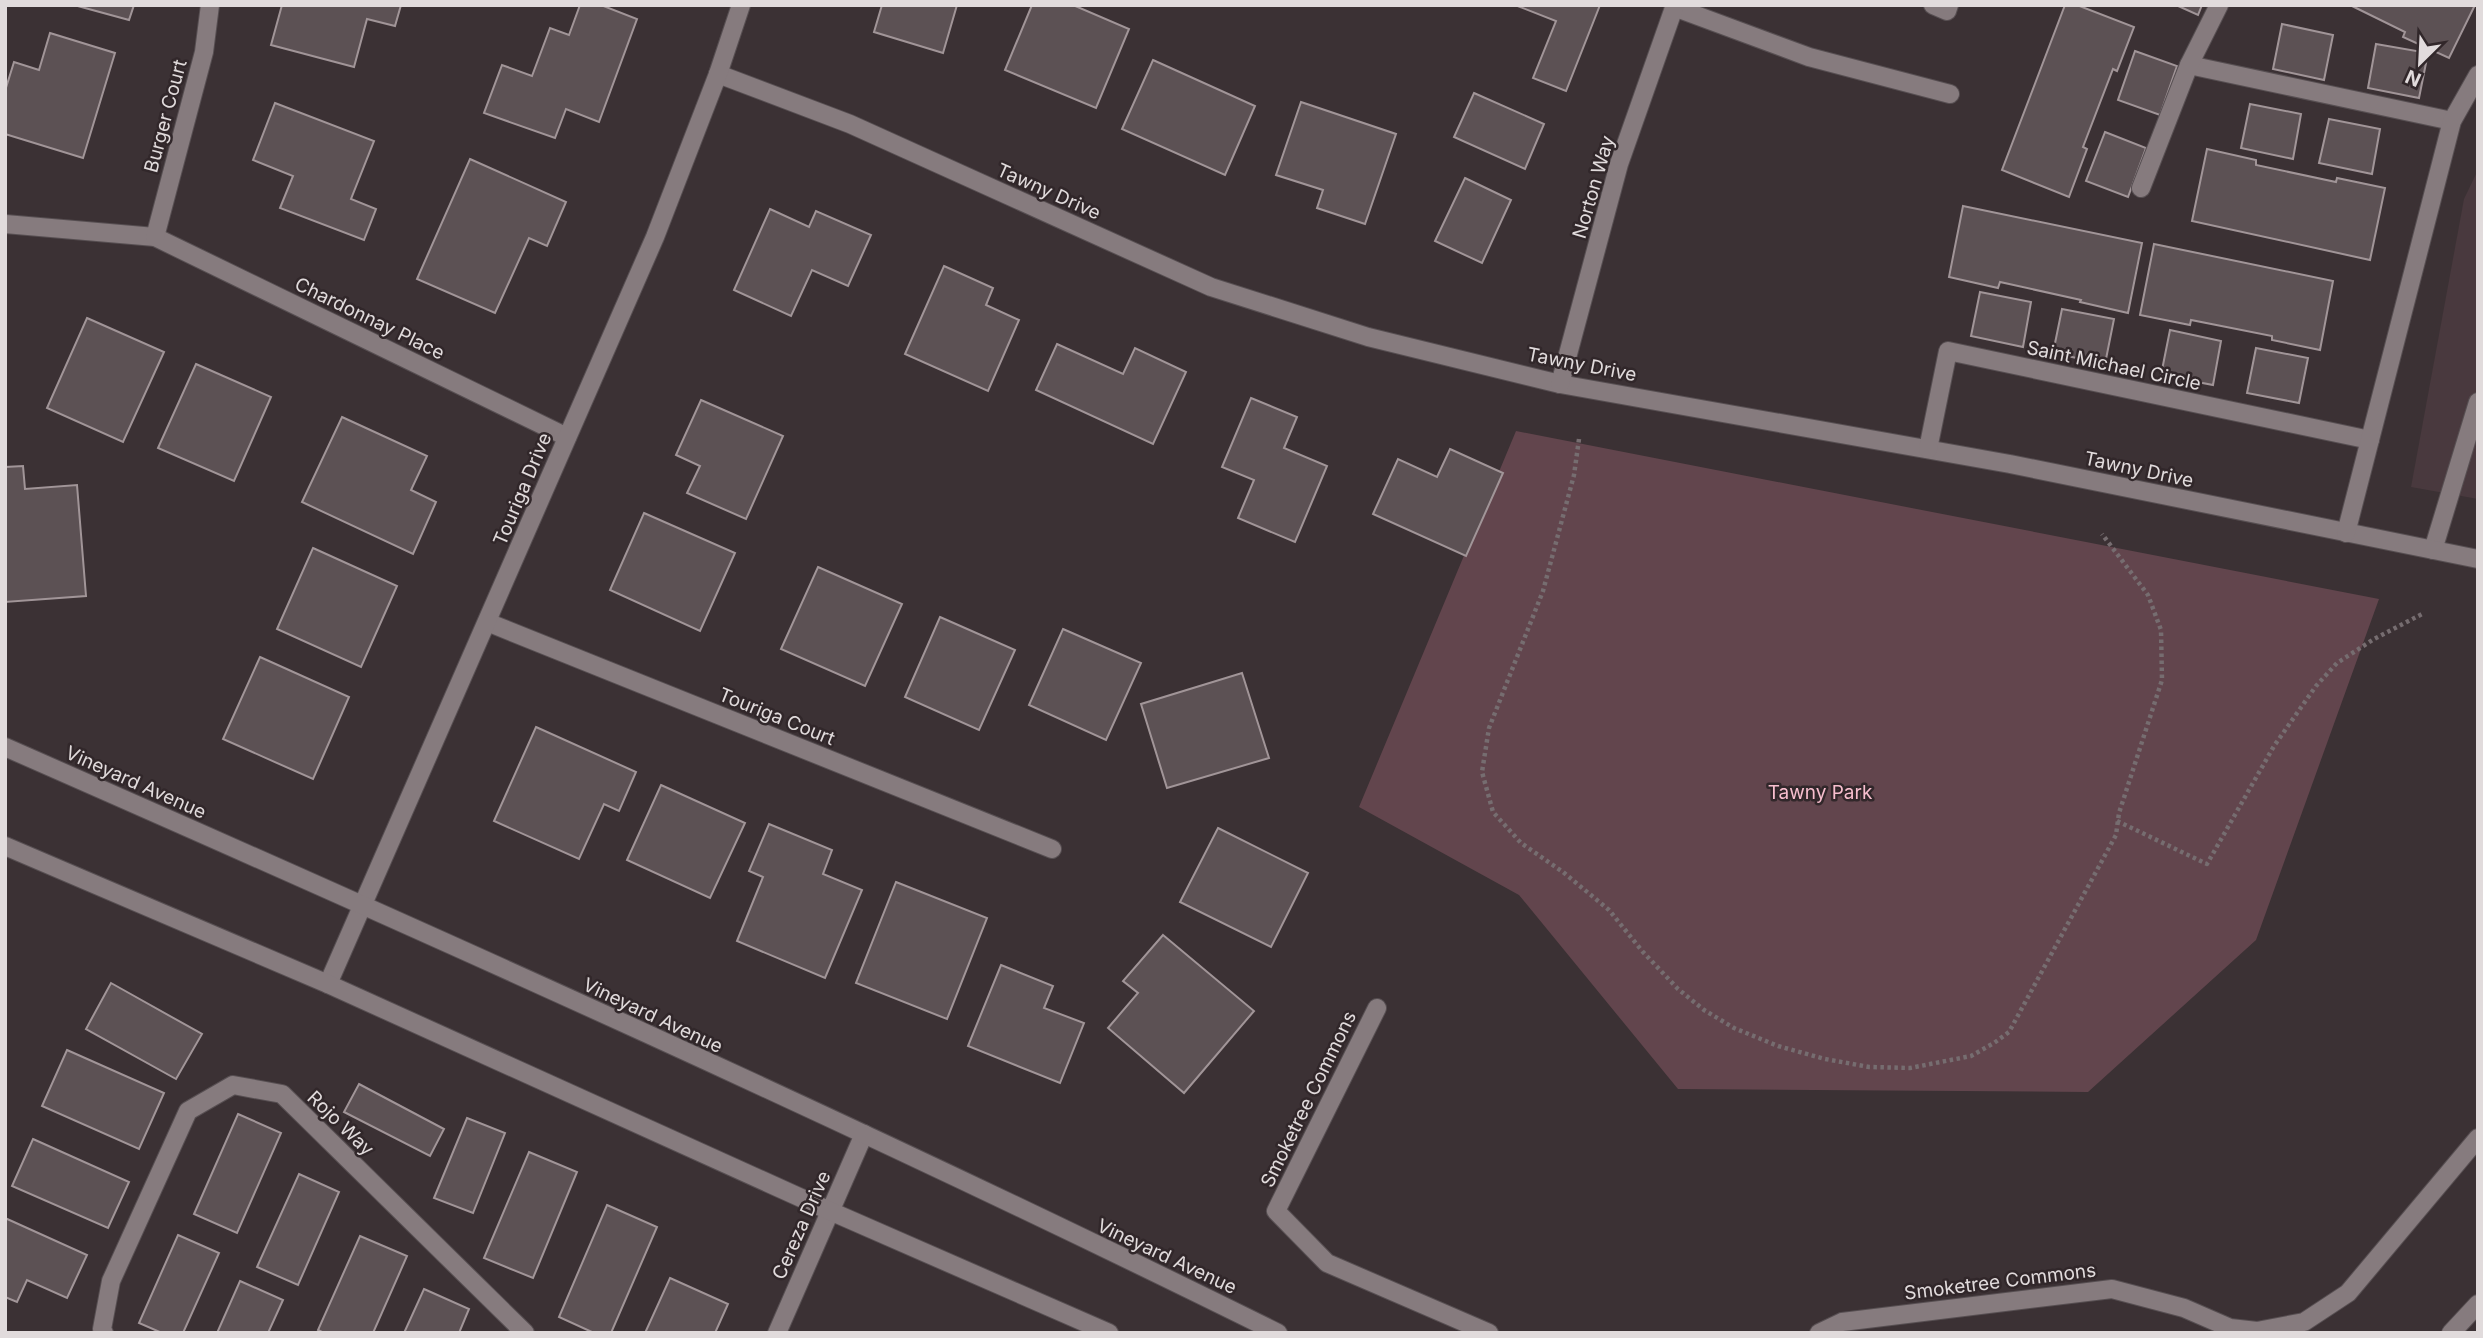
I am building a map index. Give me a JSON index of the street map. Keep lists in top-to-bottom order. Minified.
{"streets":{"street":["Burger Court","Norton Way","Tawny Drive","Chardonnay Place","Saint Michael Circle","Touriga Drive","Touriga Court","Vineyard Avenue","Smoketree Commons","Rojo Way","Cereza Drive"]},"crossings":[["Burger Court","Chardonnay Place"],["Norton Way","Tawny Drive"],["Tawny Drive","Saint Michael Circle"],["Tawny Drive","Touriga Drive"],["Chardonnay Place","Touriga Drive"],["Touriga Drive","Touriga Court"],["Touriga Drive","Vineyard Avenue"],["Vineyard Avenue","Cereza Drive"]],"parks":["Tawny Park"],"north":"bottom left"}
